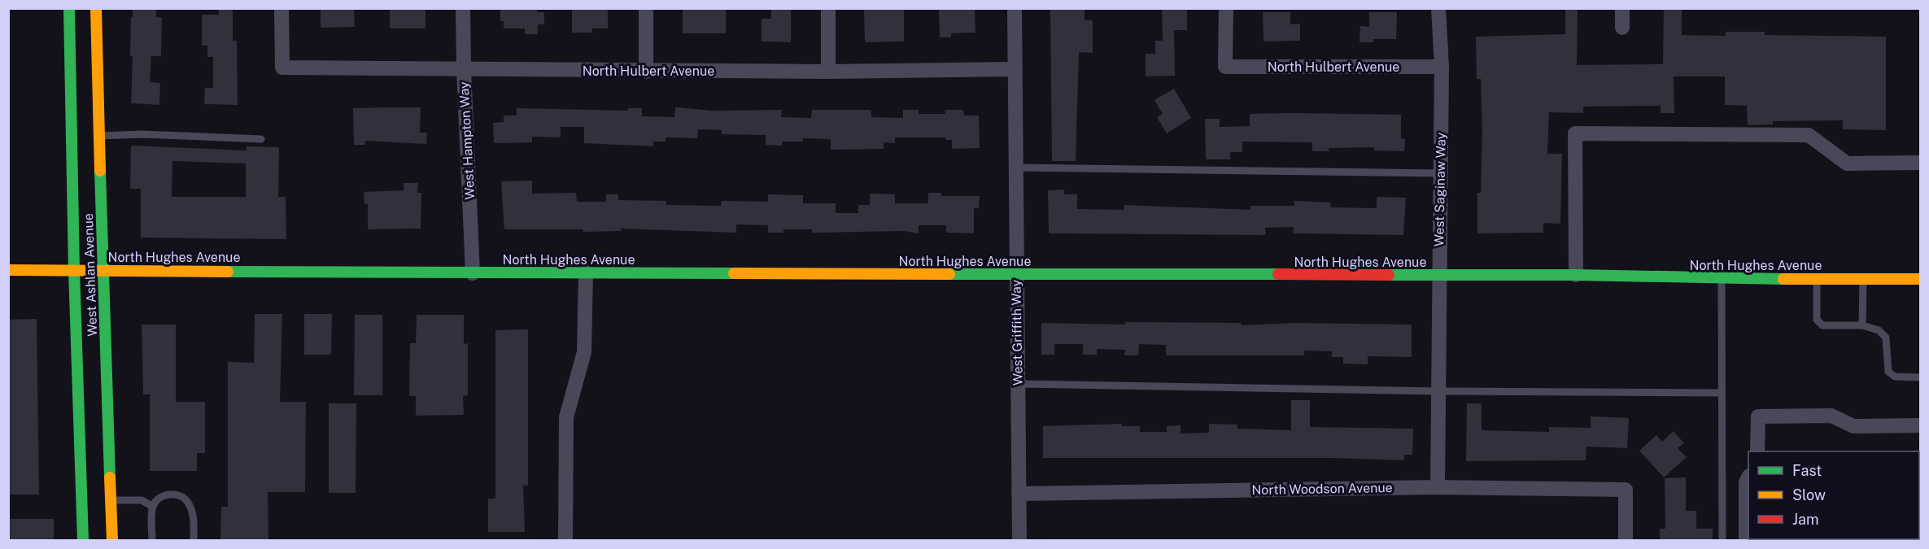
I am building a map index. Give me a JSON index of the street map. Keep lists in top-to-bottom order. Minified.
{"streets":{"street":["North Hulbert Avenue","West Hampton Way","West Saginaw Way","North Hughes Avenue","West Ashlan Avenue","West Griffith Way","North Woodson Avenue"]},"crossings":[["North Hulbert Avenue","West Hampton Way"],["North Hulbert Avenue","West Saginaw Way"],["North Hulbert Avenue","West Griffith Way"],["West Hampton Way","North Hughes Avenue"],["West Saginaw Way","North Hughes Avenue"],["West Saginaw Way","North Woodson Avenue"],["North Hughes Avenue","West Ashlan Avenue"],["North Hughes Avenue","West Griffith Way"],["West Griffith Way","North Woodson Avenue"]],"legend":["Fast","Slow","Jam"]}
